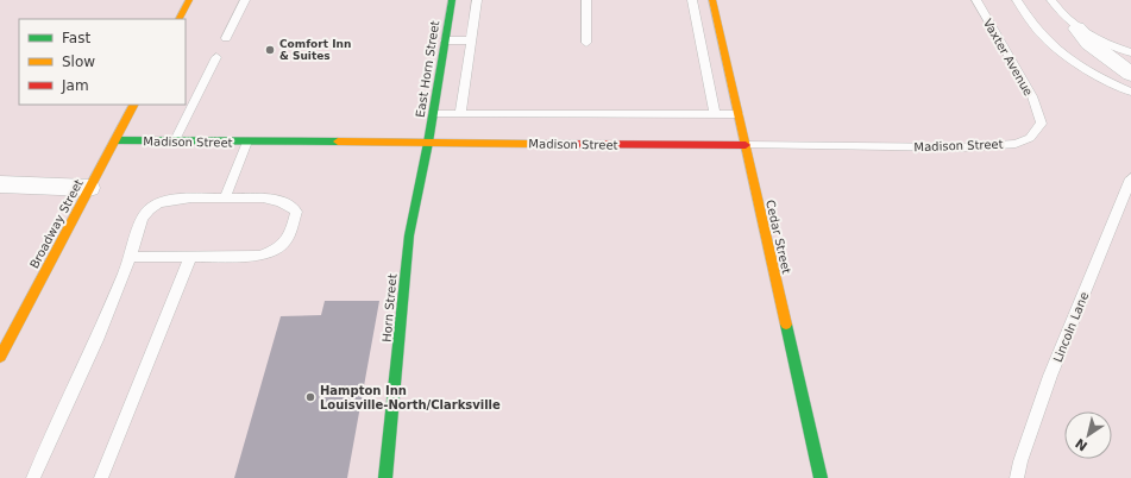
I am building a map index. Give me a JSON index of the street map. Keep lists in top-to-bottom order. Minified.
{"streets":{"street":["East Horn Street","Madison Street","Broadway Street","Cedar Street","Horn Street"],"lane":["Vaxter Avenue","Lincoln Lane"]},"crossings":[["Vaxter Avenue","Madison Street"],["East Horn Street","Madison Street"],["East Horn Street","Horn Street"],["Madison Street","Broadway Street"],["Madison Street","Cedar Street"],["Madison Street","Horn Street"]],"places":["Comfort Inn & Suites","Hampton Inn Louisville-North/Clarksville"],"legend":["Fast","Slow","Jam"],"north":"bottom left"}
